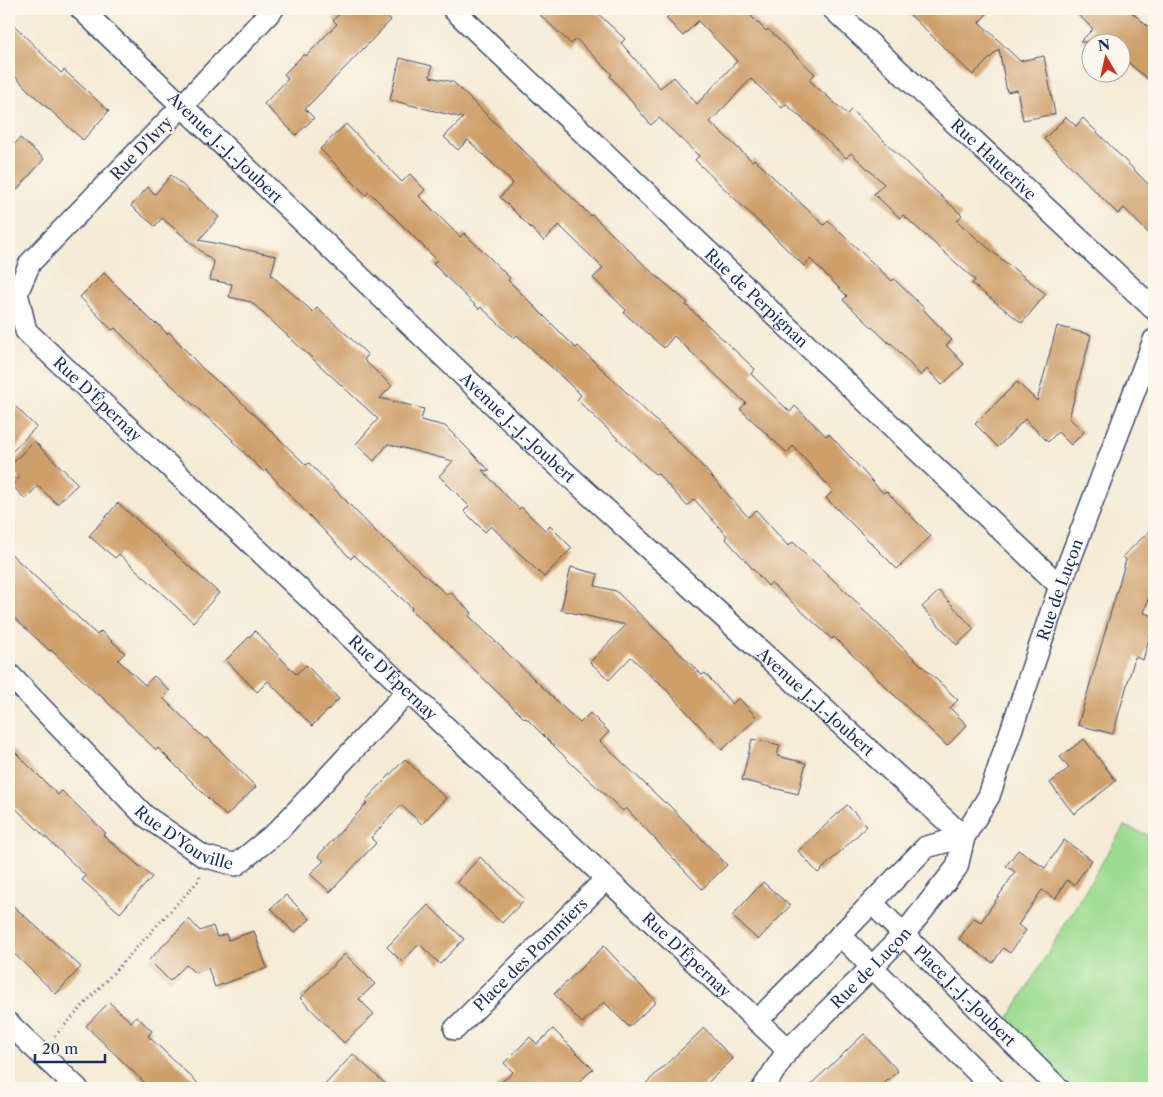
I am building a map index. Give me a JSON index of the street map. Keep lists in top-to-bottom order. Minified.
{"streets":{"street":["Avenue J.-J.-Joubert","Rue D'Ivry","Rue Hauterive","Rue de Perpignan","Rue D'Épernay","Rue de Luçon","Rue D'Youville","Place des Pommiers","Place J.-J.-Joubert"]},"crossings":[["Avenue J.-J.-Joubert","Rue D'Ivry"],["Avenue J.-J.-Joubert","Rue de Luçon"],["Rue D'Ivry","Rue D'Épernay"],["Rue de Perpignan","Rue de Luçon"],["Rue D'Épernay","Rue de Luçon"],["Rue D'Épernay","Rue D'Youville"],["Rue D'Épernay","Place des Pommiers"],["Rue de Luçon","Place J.-J.-Joubert"]],"scale_bar":"20 m","north":"top"}
